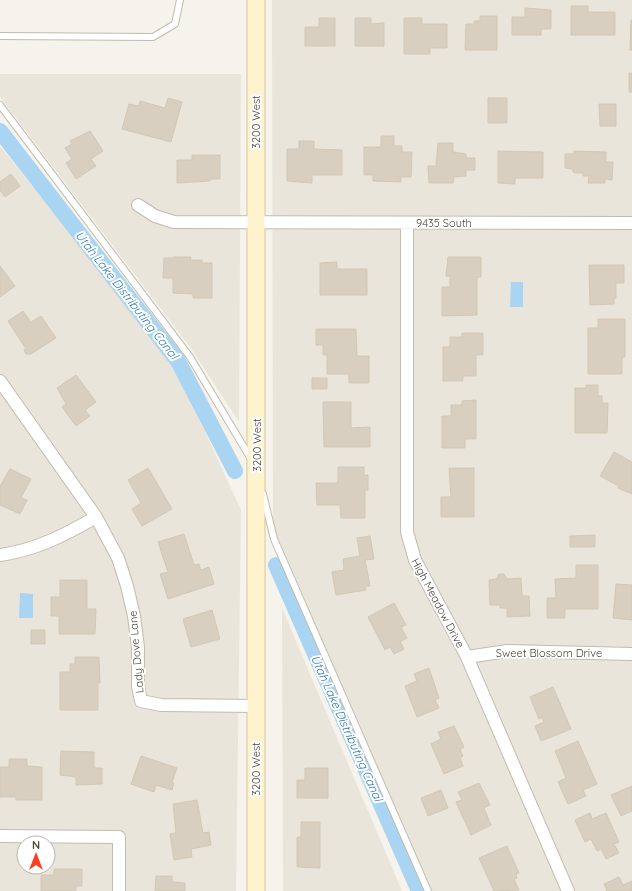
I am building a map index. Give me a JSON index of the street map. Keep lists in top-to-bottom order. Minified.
{"streets":{"street":["3200 West","9435 South","High Meadow Drive","Lady Dove Lane","Sweet Blossom Drive"]},"crossings":[["3200 West","9435 South"],["3200 West","Lady Dove Lane"],["9435 South","High Meadow Drive"],["High Meadow Drive","Sweet Blossom Drive"]],"water":["Utah Lake Distributing Canal"],"north":"top"}
